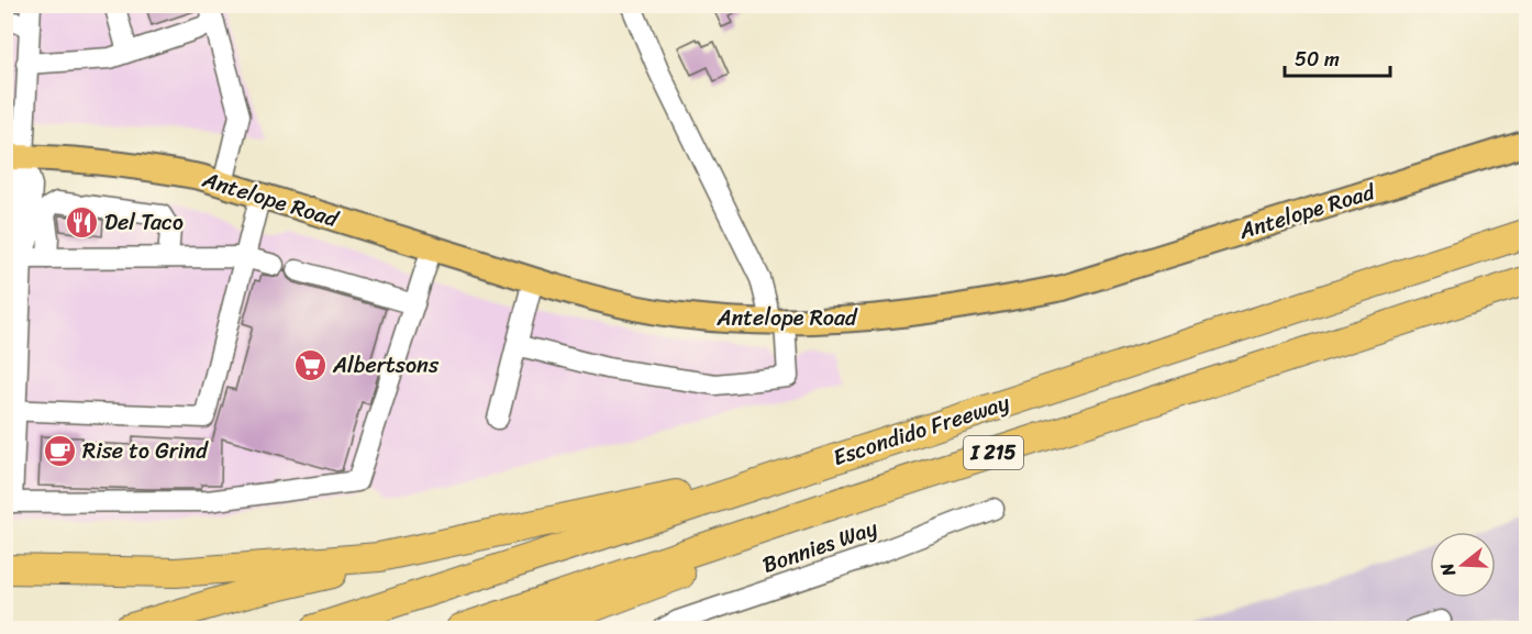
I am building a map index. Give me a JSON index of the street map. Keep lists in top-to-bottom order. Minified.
{"streets":{"highway":["Escondido Freeway","I 215"],"main road":["Antelope Road"],"street":["Bonnies Way"]},"places":{"restaurant":["Del Taco"],"supermarket":["Albertsons"],"cafe":["Rise to Grind"]},"scale_bar":"50 m","north":"left"}
